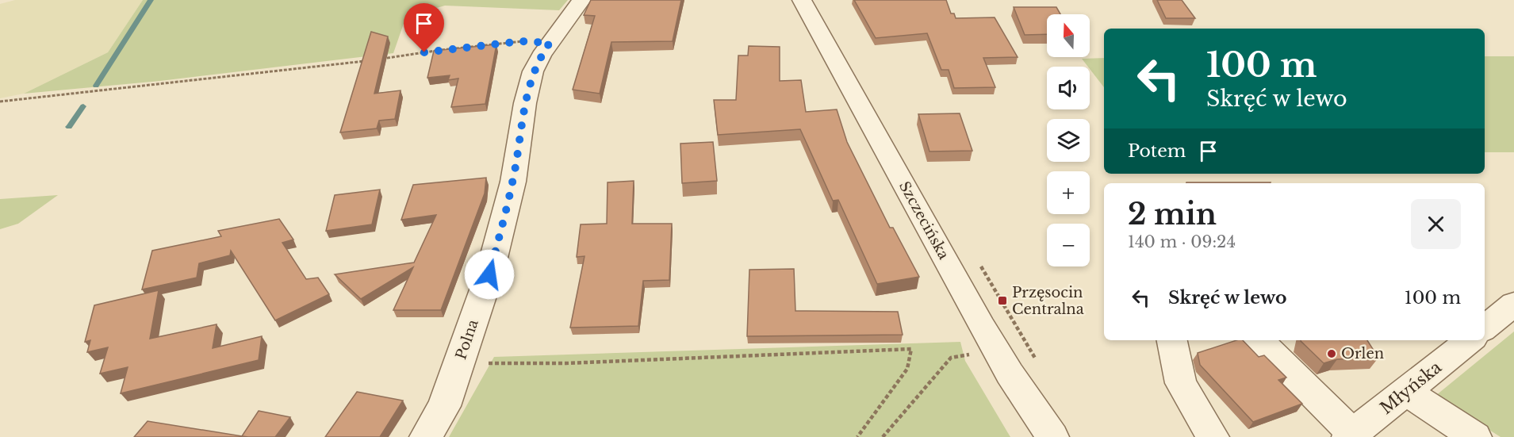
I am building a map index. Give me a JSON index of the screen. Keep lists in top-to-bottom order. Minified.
{"streets":{"street":["Szczecińska","Polna","Młyńska"]},"places":{"transit":["Przęsocin Centralna"],"other":["Orlen"]},"north":"top","page":{"map_buttons":["+","−"],"turn":["100 m","Skręć w lewo"],"then":"Potem","heading":["2 min","140 m · 09:24"],"list":[{"name":"Skręć w lewo","value":"100 m"}]}}
